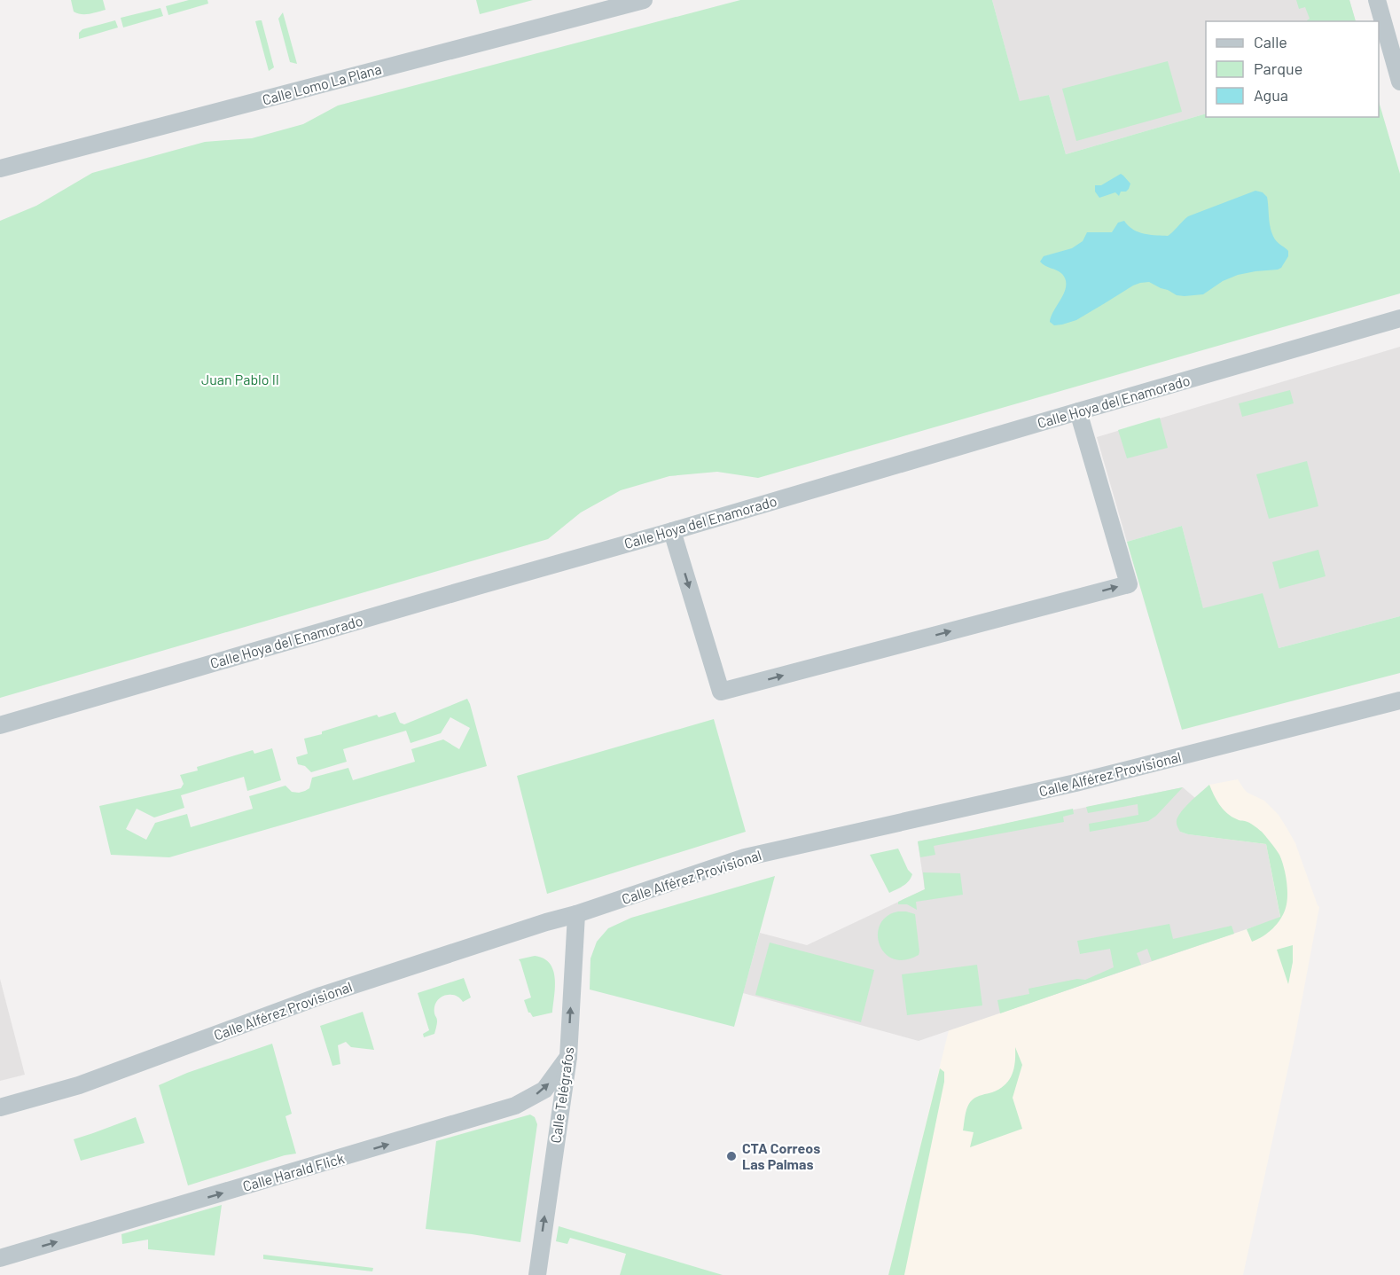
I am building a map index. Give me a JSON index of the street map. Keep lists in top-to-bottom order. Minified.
{"streets":{"street":["Calle Lomo La Plana","Calle Hoya del Enamorado","Calle Alférez Provisional","Calle Telégrafos","Calle Harald Flick"]},"crossings":[["Calle Alférez Provisional","Calle Telégrafos"],["Calle Telégrafos","Calle Harald Flick"]],"one_way":["Calle Telégrafos","Calle Harald Flick"],"parks":["Juan Pablo II"],"places":["CTA Correos Las Palmas"],"legend":["Calle","Parque","Agua"]}
